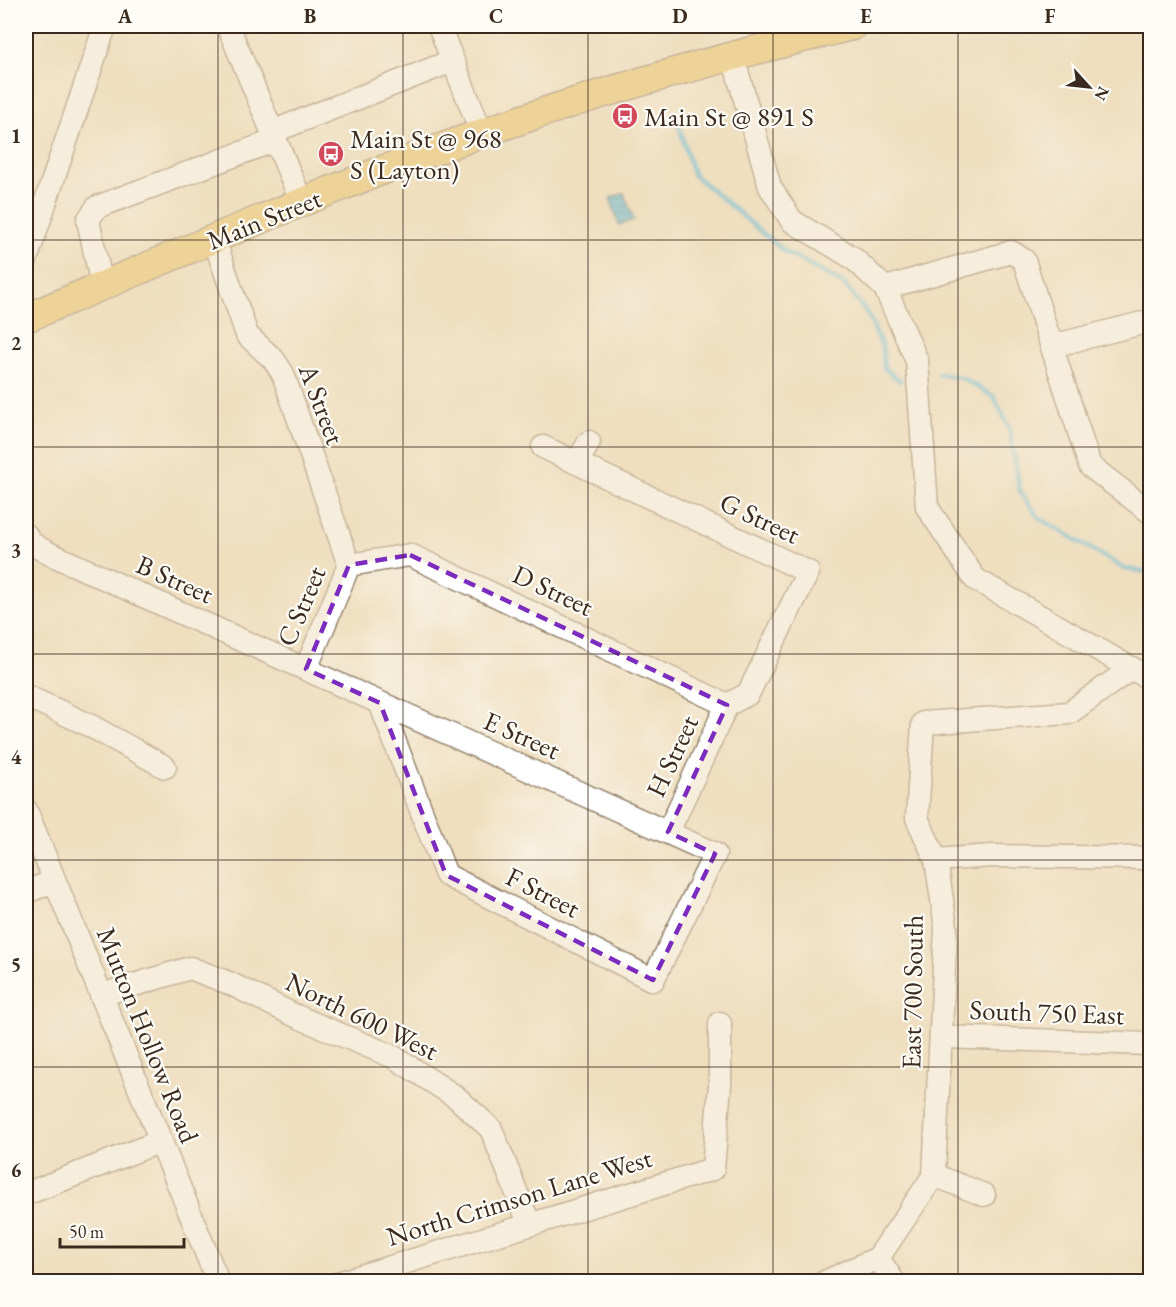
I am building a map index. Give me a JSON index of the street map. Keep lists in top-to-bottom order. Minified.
{"streets":{"main road":["Main Street"],"street":["A Street","G Street","B Street","D Street","C Street","E Street","H Street","F Street","East 700 South","South 750 East","North 600 West","Mutton Hollow Road","North Crimson Lane West"]},"crossings":[["Main Street","A Street"],["A Street","D Street"],["A Street","C Street"],["G Street","D Street"],["G Street","H Street"],["B Street","C Street"],["B Street","E Street"],["D Street","C Street"],["D Street","H Street"],["C Street","E Street"],["E Street","H Street"],["E Street","F Street"],["East 700 South","South 750 East"],["North 600 West","Mutton Hollow Road"],["North 600 West","North Crimson Lane West"]],"places":{"bus stop":["Main St @ 891 S","Main St @ 968 S (Layton)"]},"scale_bar":"50 m","north":"bottom right","grid":{"columns":["A","B","C","D","E","F"],"rows":["1","2","3","4","5","6"]}}
